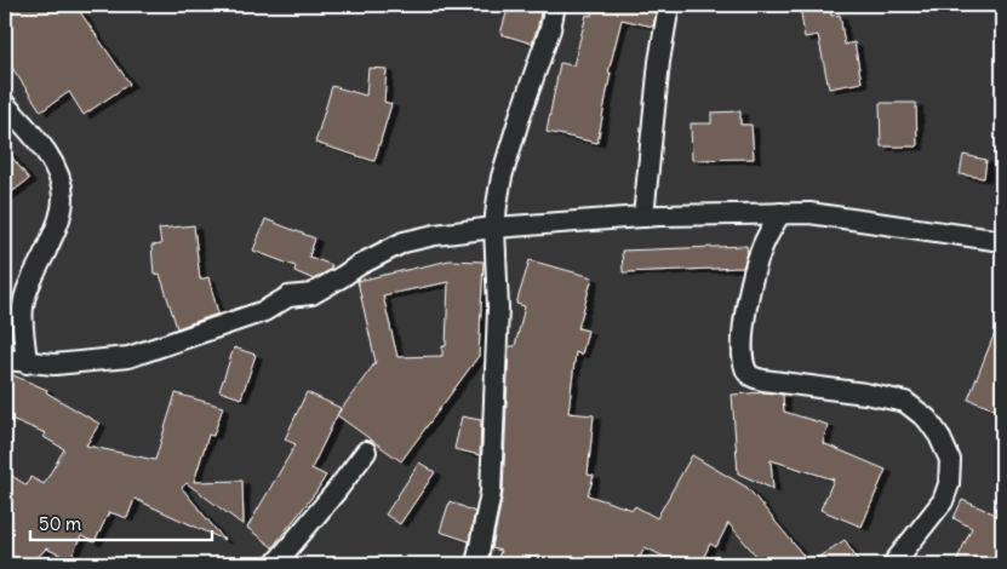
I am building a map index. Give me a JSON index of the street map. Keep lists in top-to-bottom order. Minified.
{"scale_bar":"50 m"}
